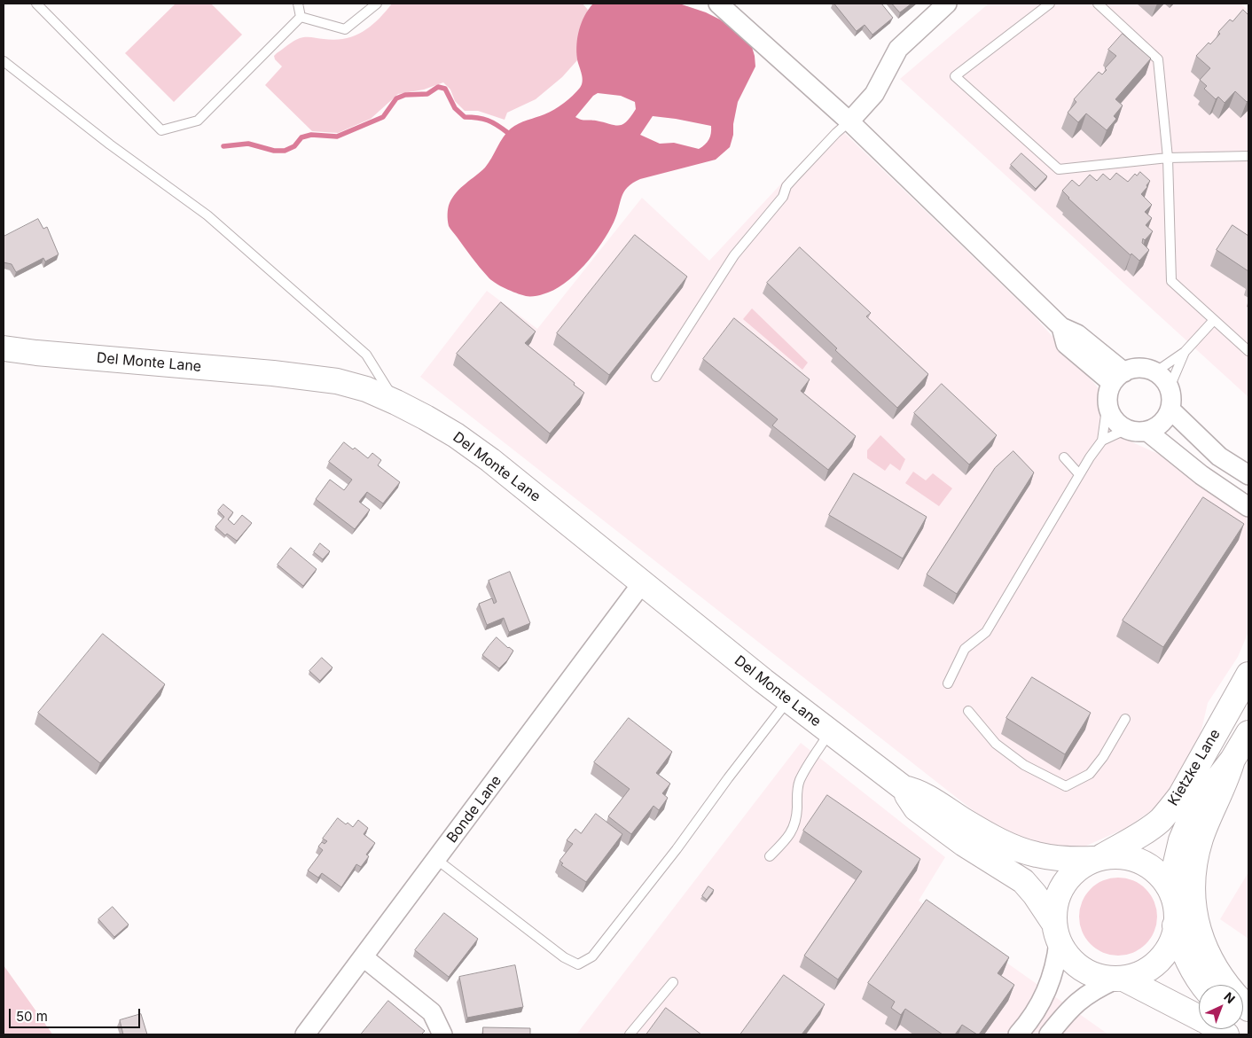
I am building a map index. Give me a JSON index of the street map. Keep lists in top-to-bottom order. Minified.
{"streets":{"street":["Del Monte Lane","Kietzke Lane","Bonde Lane"]},"crossings":[["Del Monte Lane","Kietzke Lane"],["Del Monte Lane","Bonde Lane"]],"scale_bar":"50 m","north":"top right"}
